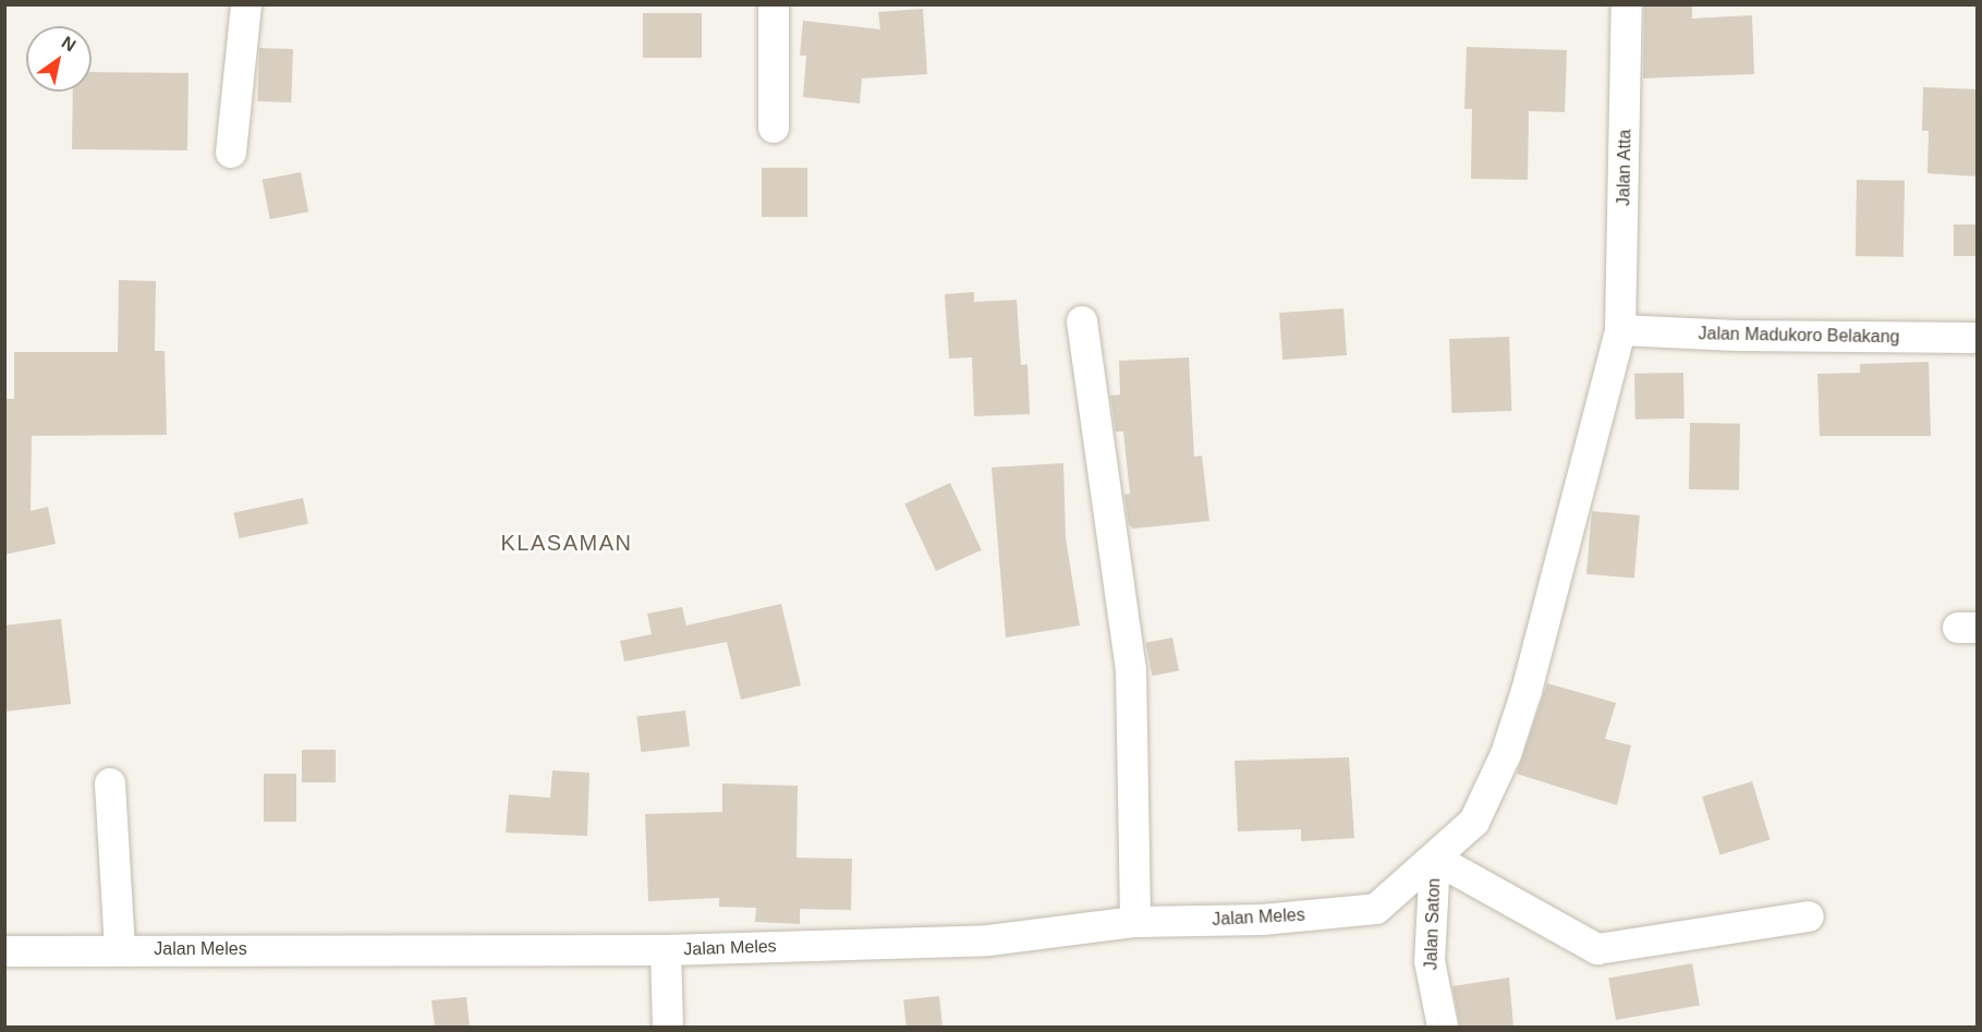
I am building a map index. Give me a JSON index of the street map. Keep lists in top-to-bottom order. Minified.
{"streets":{"street":["Jalan Atta","Jalan Madukoro Belakang","Jalan Meles","Jalan Saton"]},"crossings":[["Jalan Atta","Jalan Madukoro Belakang"],["Jalan Atta","Jalan Meles"],["Jalan Atta","Jalan Saton"],["Jalan Meles","Jalan Saton"]],"districts":["KLASAMAN"],"north":"top right"}
